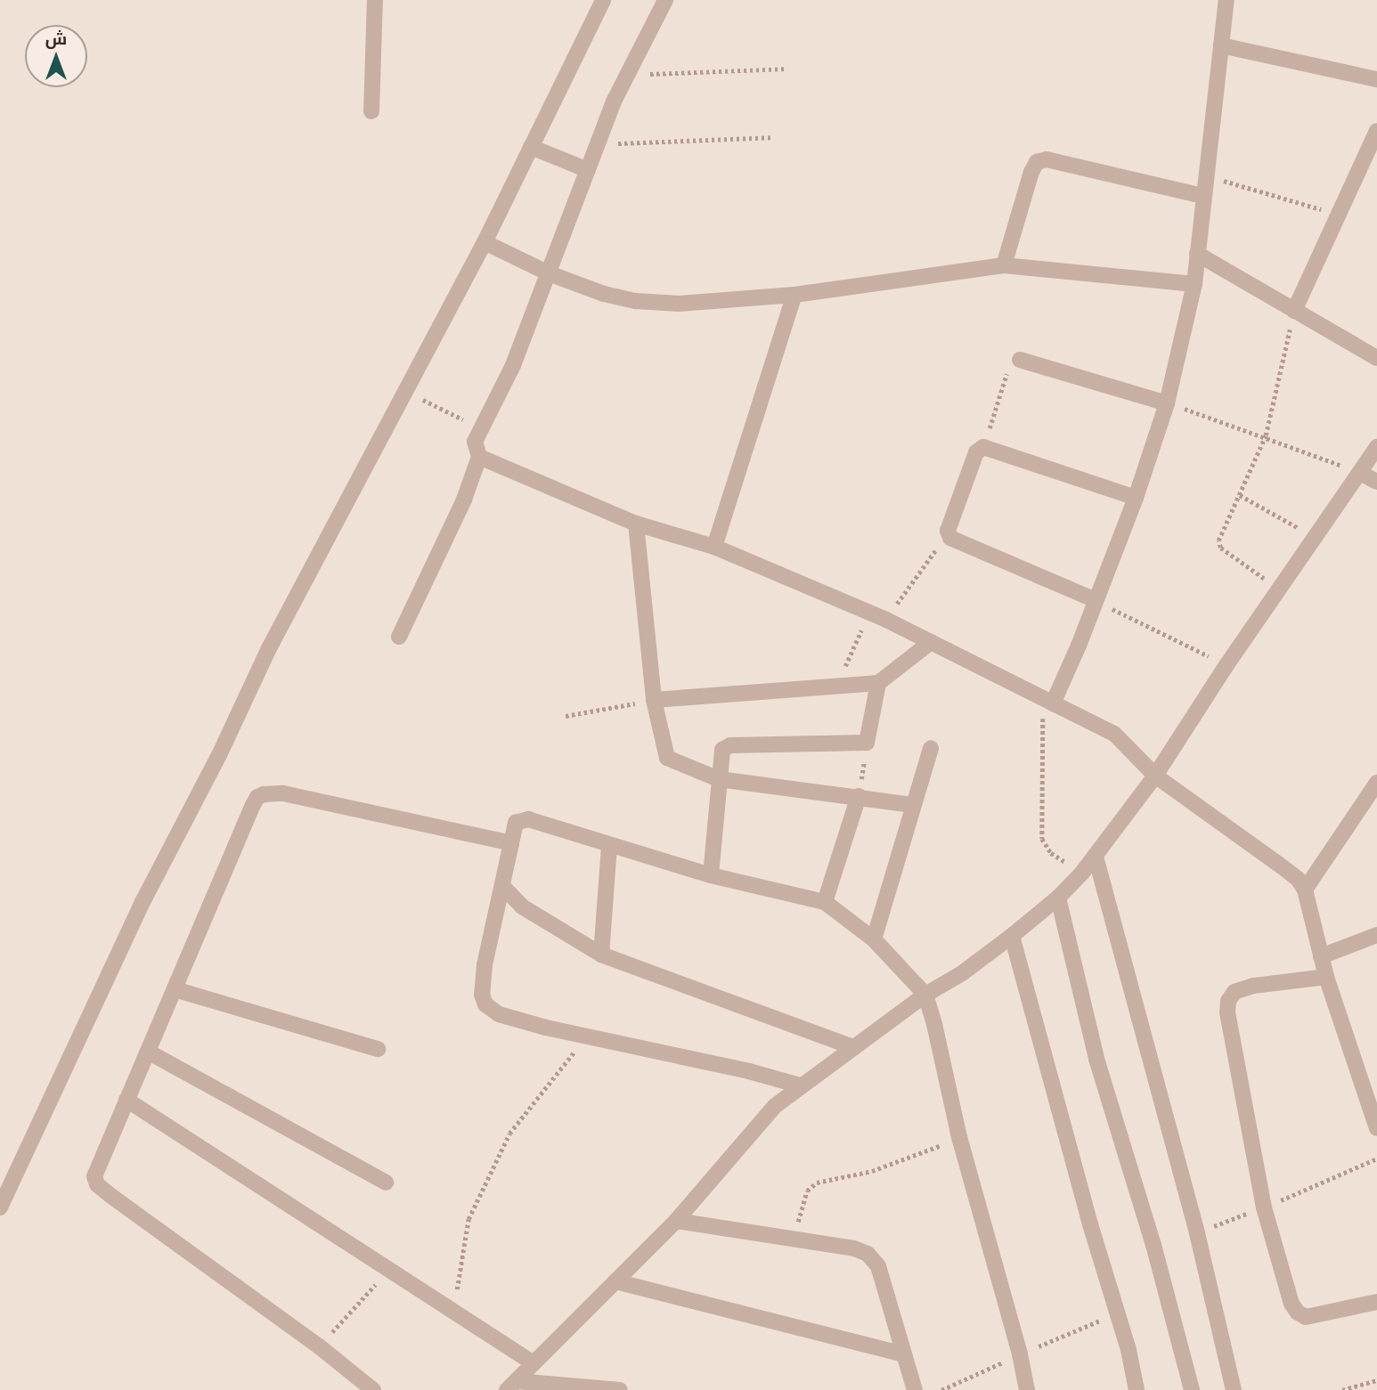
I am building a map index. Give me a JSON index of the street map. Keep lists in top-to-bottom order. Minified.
{"north":"top"}
